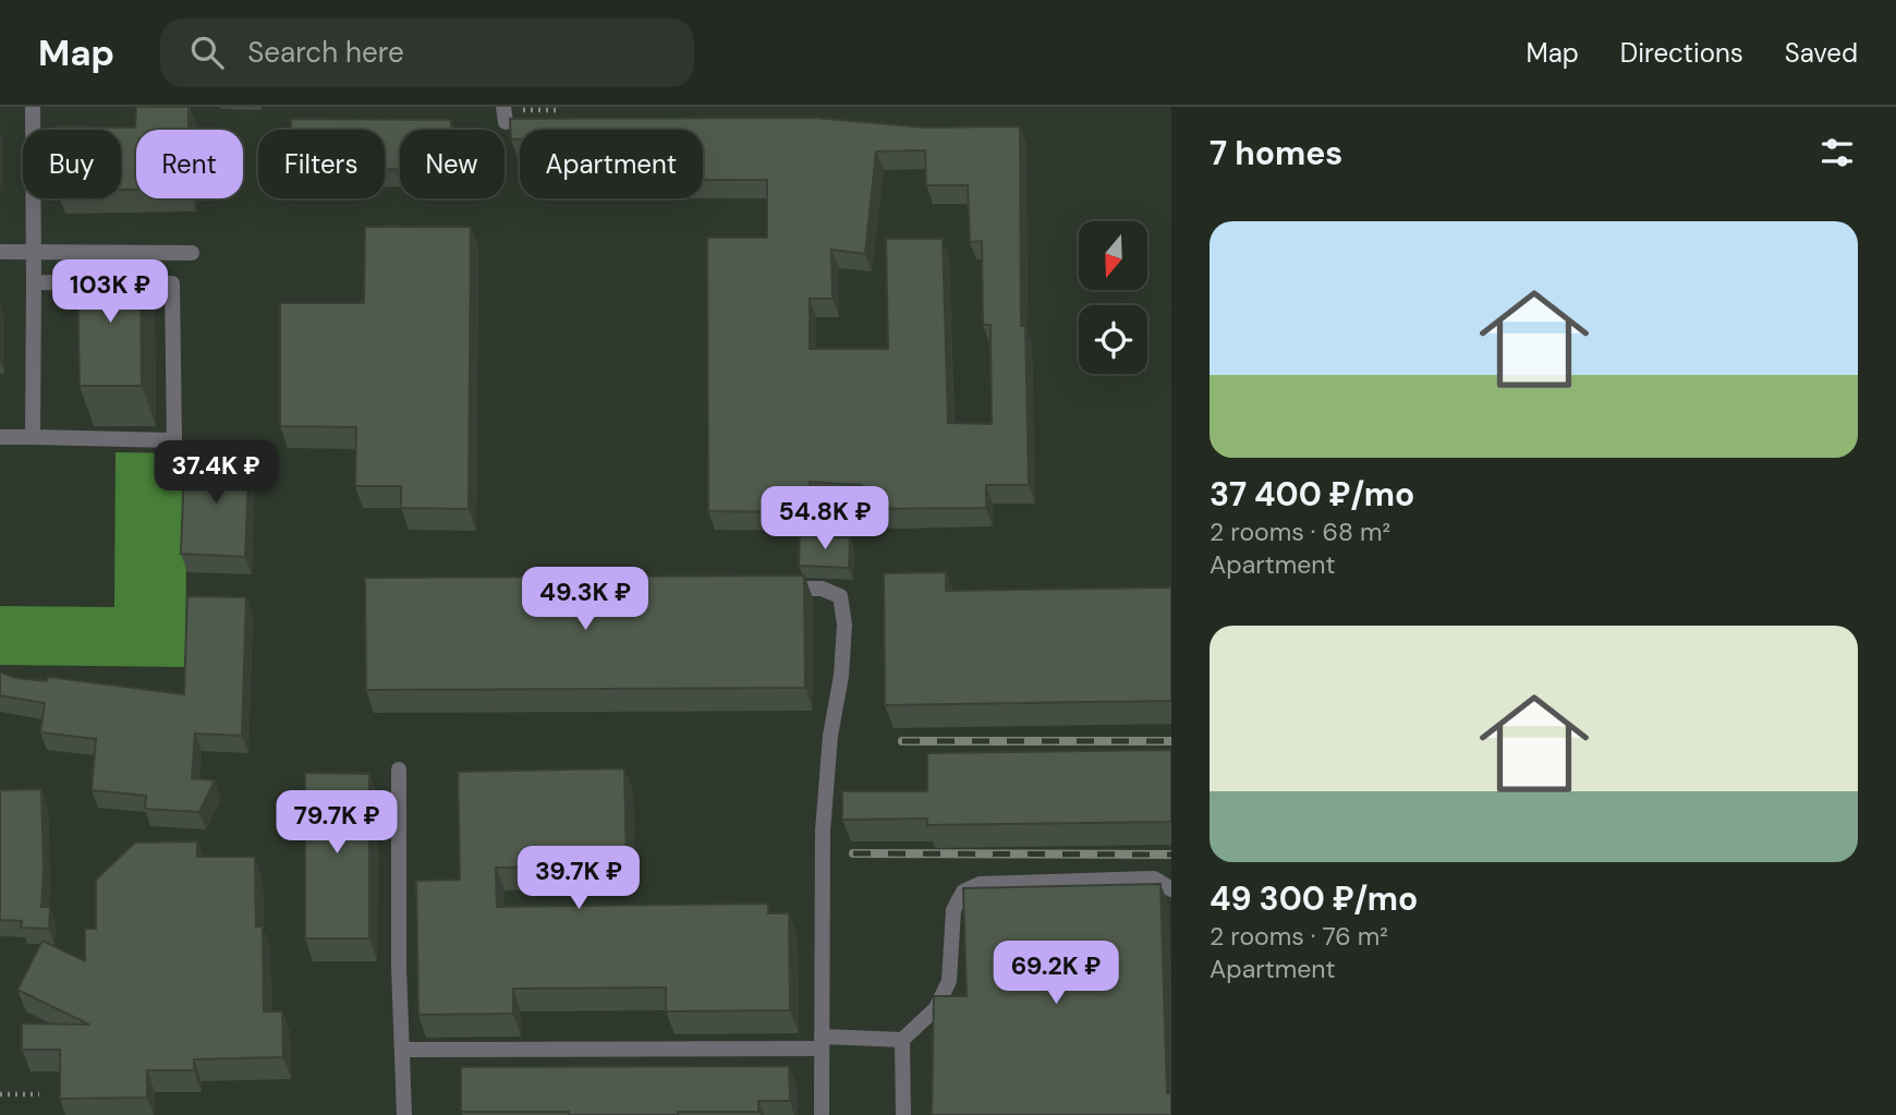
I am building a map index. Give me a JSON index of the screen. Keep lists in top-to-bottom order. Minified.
{"north":"bottom","page":{"header":"Map","search":"Search here","nav":["Map","Directions","Saved"],"heading":"7 homes","chip":["Buy","Rent","Filters","New","Apartment"],"list":[{"name":"37 400 ₽/mo","note":"2 rooms · 68 m² · Apartment"},{"name":"49 300 ₽/mo","note":"2 rooms · 76 m² · Apartment"}],"price":["103K ₽","37.4K ₽","54.8K ₽","49.3K ₽","79.7K ₽","39.7K ₽","69.2K ₽"]}}
